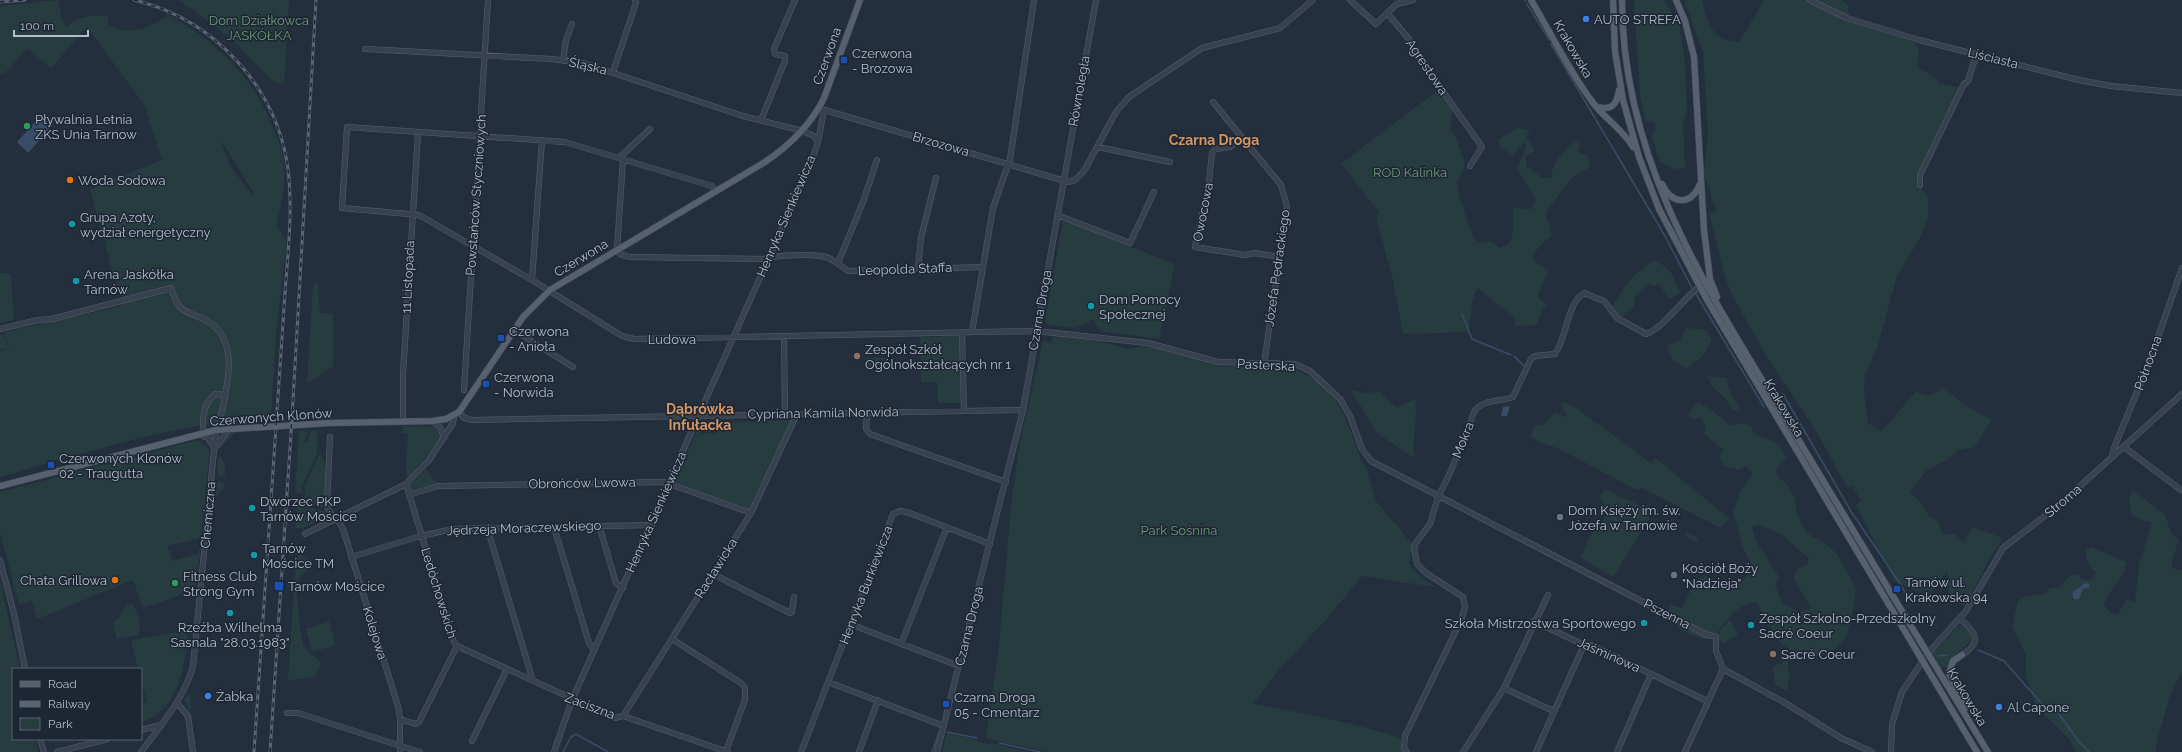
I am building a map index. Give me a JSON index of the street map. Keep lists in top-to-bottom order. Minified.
{"streets":{"main road":["Krakowska","Czerwona","Czerwonych Klonów"],"street":["Liściasta","Śląska","Agrestowa","Równoległa","Brzozowa","Powstańców Styczniowych","Owocowa","Henryka Sienkiewicza","Józefa Pędrackiego","Leopolda Staffa","11 Listopada","Czarna Droga","Ludowa","Północna","Pasterska","Cypriana Kamila Norwida","Mokra","Obrońców Lwowa","Stroma","Chemiczna","Jędrzeja Moraczewskiego","Racławicka","Henryka Burkiewicza","Ledóchowskich","Pszenna","Kolejowa","Jaśminowa","Zaciszna"]},"crossings":[["Krakowska","Mokra"],["Krakowska","Stroma"],["Czerwona","Śląska"],["Czerwona","Brzozowa"],["Czerwona","Henryka Sienkiewicza"],["Czerwona","Leopolda Staffa"],["Czerwona","Ludowa"],["Czerwona","Cypriana Kamila Norwida"],["Czerwona","Czerwonych Klonów"],["Czerwona","Ledóchowskich"],["Czerwona","Kolejowa"],["Śląska","Powstańców Styczniowych"],["Śląska","Henryka Sienkiewicza"],["Równoległa","Brzozowa"],["Równoległa","Czarna Droga"],["Brzozowa","Henryka Sienkiewicza"],["Brzozowa","Czarna Droga"],["Powstańców Styczniowych","Ludowa"],["Owocowa","Józefa Pędrackiego"],["Henryka Sienkiewicza","Leopolda Staffa"],["Henryka Sienkiewicza","Ludowa"],["Henryka Sienkiewicza","Cypriana Kamila Norwida"],["Henryka Sienkiewicza","Obrońców Lwowa"],["Henryka Sienkiewicza","Jędrzeja Moraczewskiego"],["Henryka Sienkiewicza","Zaciszna"],["Józefa Pędrackiego","Pasterska"],["11 Listopada","Ludowa"],["11 Listopada","Czerwonych Klonów"],["Czarna Droga","Ludowa"],["Czarna Droga","Pasterska"],["Czarna Droga","Cypriana Kamila Norwida"],["Czarna Droga","Henryka Burkiewicza"],["Ludowa","Pasterska"],["Północna","Stroma"],["Pasterska","Mokra"],["Pasterska","Pszenna"],["Cypriana Kamila Norwida","Czerwonych Klonów"],["Cypriana Kamila Norwida","Racławicka"],["Czerwonych Klonów","Chemiczna"],["Mokra","Pszenna"],["Obrońców Lwowa","Racławicka"],["Obrońców Lwowa","Ledóchowskich"],["Jędrzeja Moraczewskiego","Ledóchowskich"],["Jędrzeja Moraczewskiego","Kolejowa"],["Racławicka","Zaciszna"],["Ledóchowskich","Kolejowa"],["Ledóchowskich","Zaciszna"]],"districts":["Czarna Droga","Dąbrówka Infułacka"],"parks":["Dom Działkowca JASKÓŁKA","ROD Kalinka","Park Sośnina"],"places":{"other":["AUTO STREFA","Pływalnia Letnia ZKS Unia Tarnow","Woda Sodowa","Grupa Azoty, wydział energetyczny","Arena Jaskółka Tarnów","Dom Pomocy Społecznej","Zespół Szkół Ogólnokształcących nr 1","Dworzec PKP Tarnów Mościce","Dom Księży im. św. Józefa w Tarnowie","Tarnów Mościce TM","Kościół Boży \"Nadzieja\"","Chata Grillowa","Fitness Club Strong Gym","Rzeźba Wilhelma Sasnala \"28.03.1983\"","Szkoła Mistrzostwa Sportowego","Zespół Szkolno-Przedszkolny Sacré Coeur","Sacré Coeur","Żabka","Al Capone"],"transit":["Czerwona - Brozowa","Czerwona - Anioła","Czerwona - Norwida","Czerwonych Klonów 02 - Traugutta","Tarnów Mościce","Tarnów ul. Krakowska 94","Czarna Droga 05 - Cmentarz"]},"legend":["Road","Railway","Park"],"scale_bar":"100 m"}
